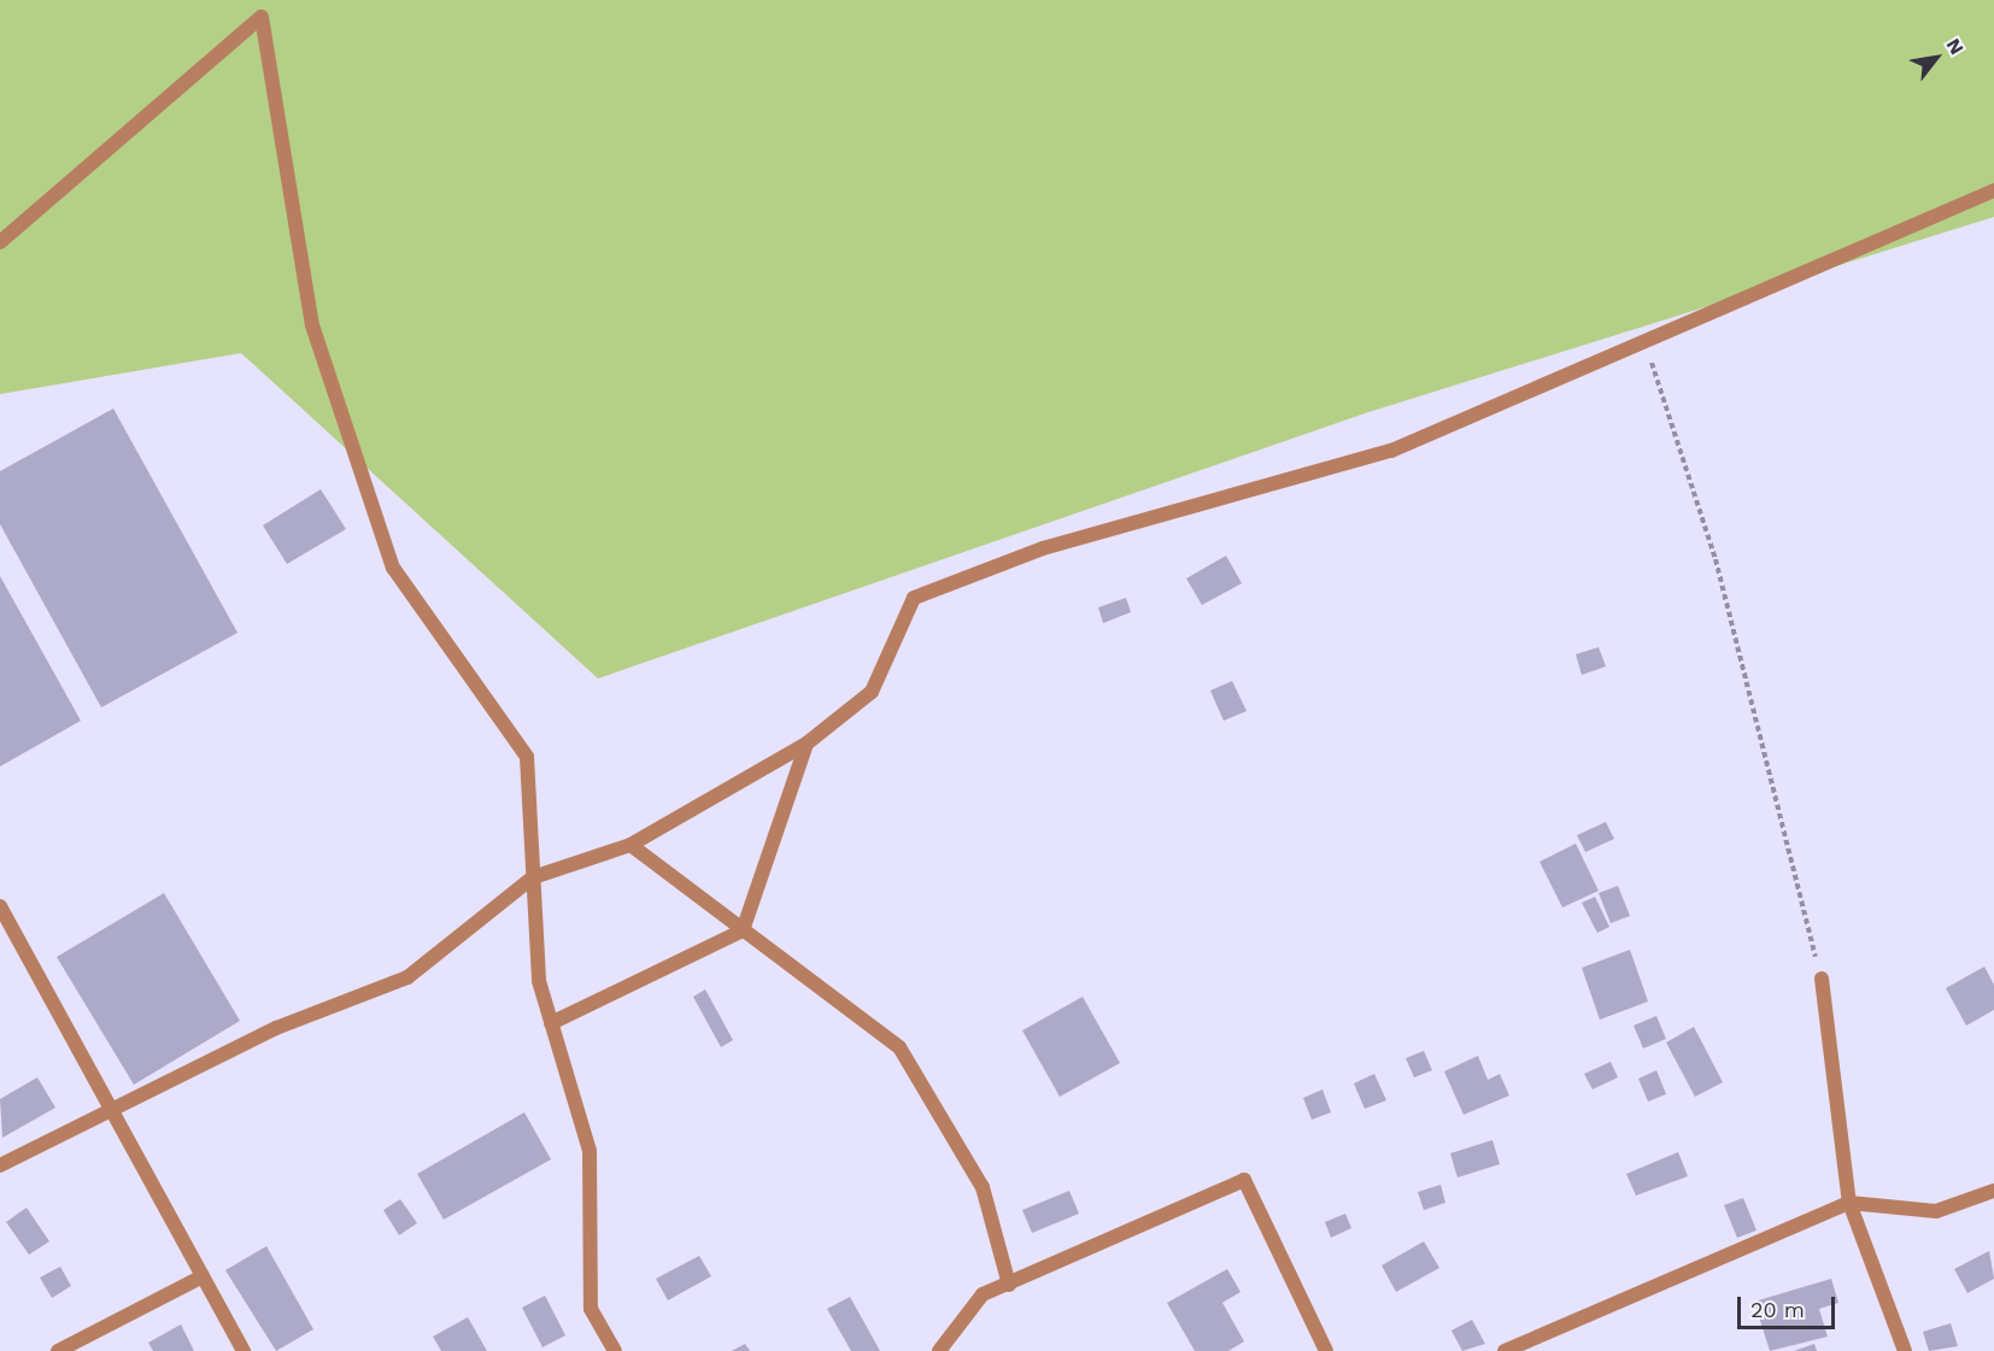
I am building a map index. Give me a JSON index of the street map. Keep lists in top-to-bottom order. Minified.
{"scale_bar":"20 m","north":"top right"}
